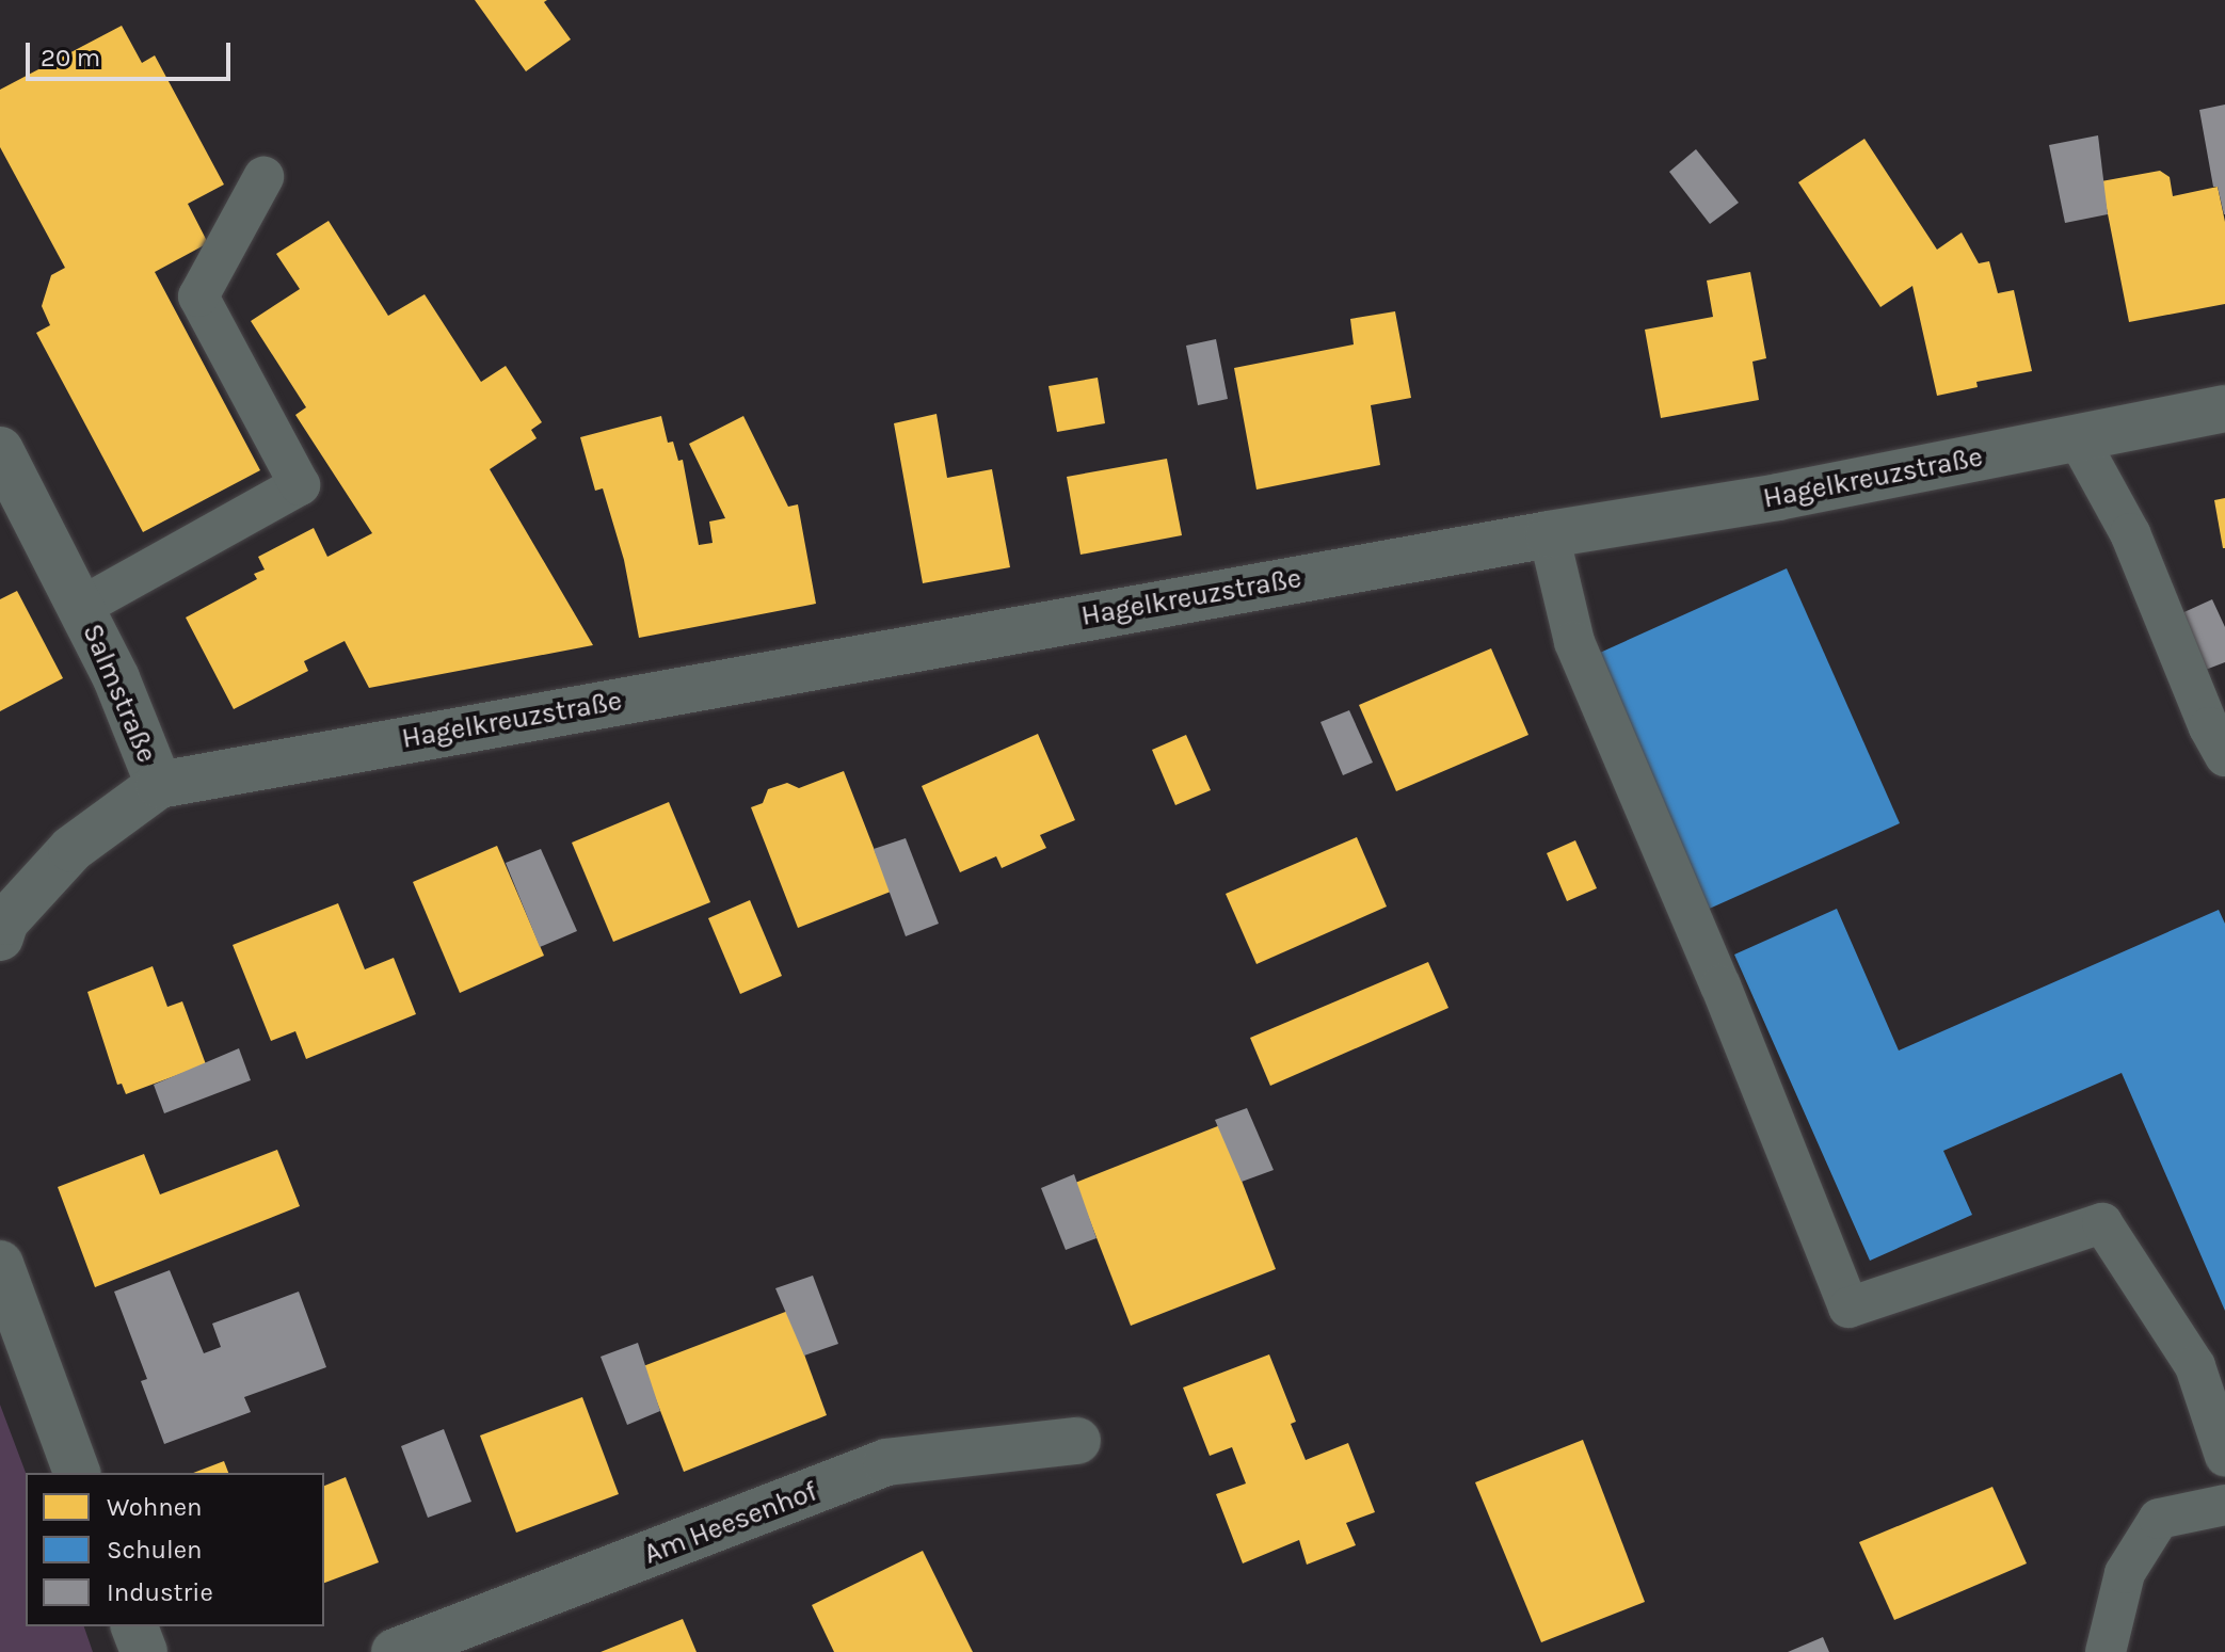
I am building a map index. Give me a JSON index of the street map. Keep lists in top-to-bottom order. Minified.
{"streets":{"street":["Hagelkreuzstraße","Salmstraße","Am Heesenhof"]},"crossings":[["Hagelkreuzstraße","Salmstraße"]],"legend":["Wohnen","Schulen","Industrie"],"scale_bar":"20 m"}
